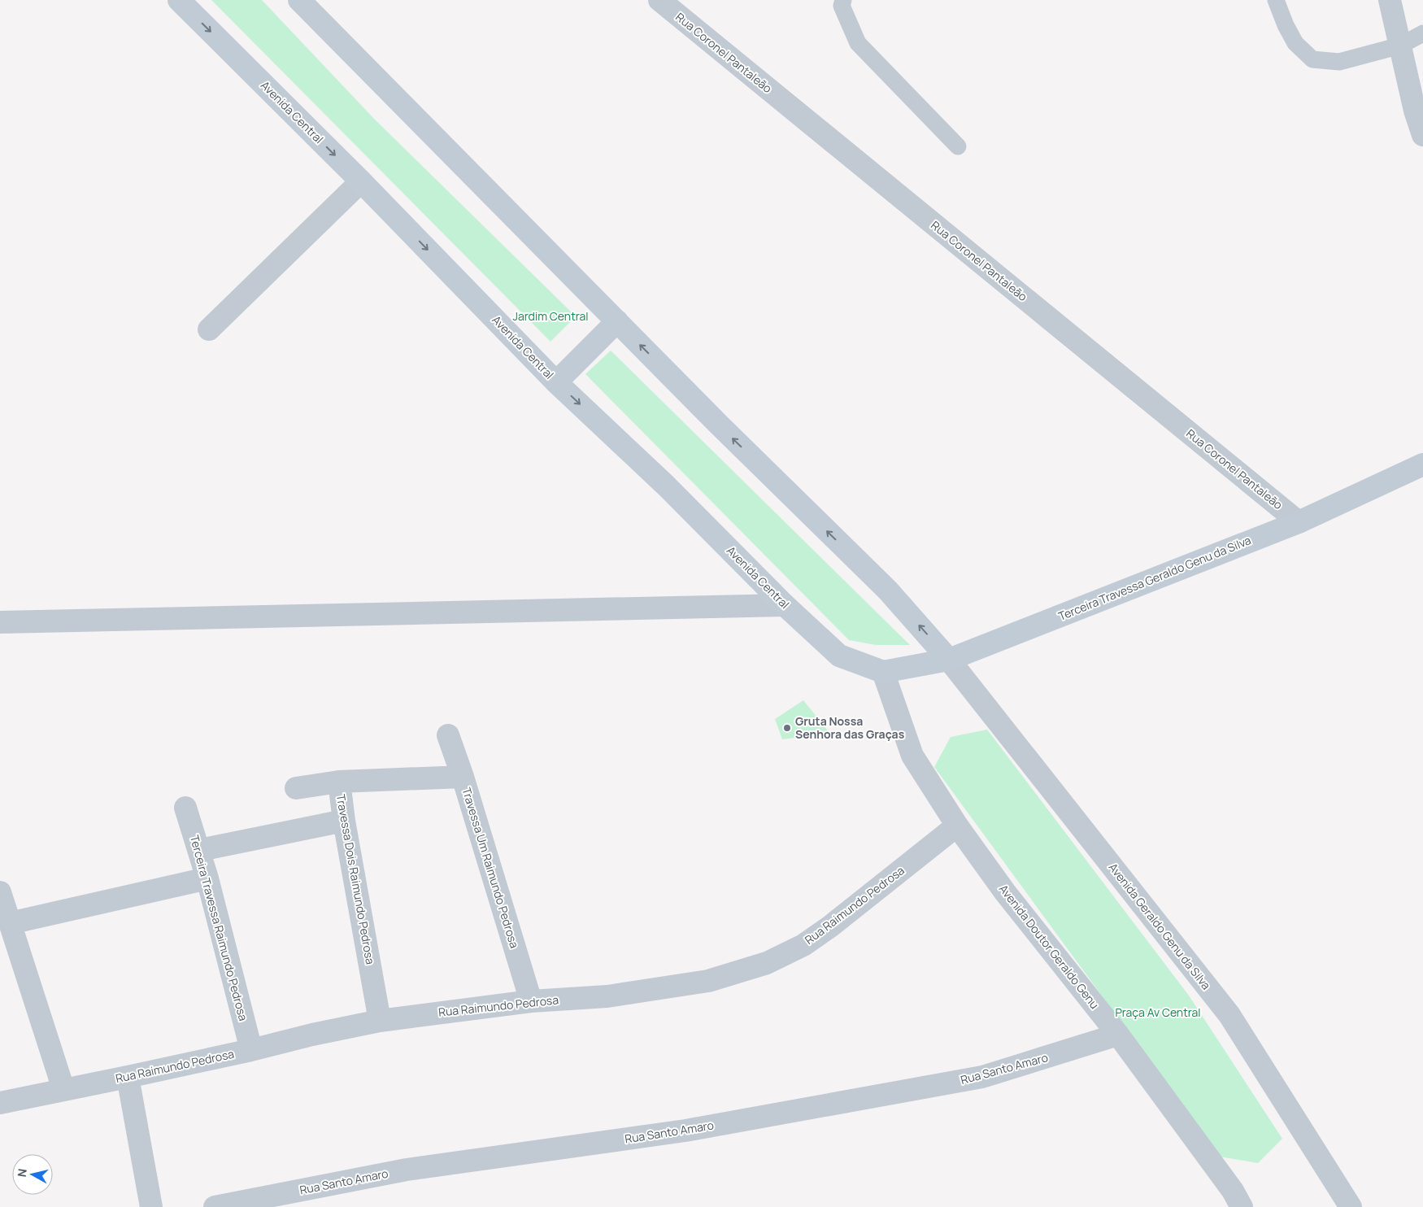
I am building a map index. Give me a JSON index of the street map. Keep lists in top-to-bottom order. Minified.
{"streets":{"main road":["Avenida Central","Terceira Travessa Geraldo Genu da Silva"],"street":["Rua Coronel Pantaleão","Travessa Um Raimundo Pedrosa","Travessa Dois Raimundo Pedrosa","Rua Raimundo Pedrosa","Avenida Geraldo Genu da Silva","Terceira Travessa Raimundo Pedrosa","Avenida Doutor Geraldo Genu","Rua Santo Amaro"]},"crossings":[["Rua Coronel Pantaleão","Terceira Travessa Geraldo Genu da Silva"],["Avenida Central","Terceira Travessa Geraldo Genu da Silva"],["Avenida Central","Avenida Doutor Geraldo Genu"],["Terceira Travessa Geraldo Genu da Silva","Avenida Geraldo Genu da Silva"],["Terceira Travessa Geraldo Genu da Silva","Avenida Doutor Geraldo Genu"],["Travessa Um Raimundo Pedrosa","Rua Raimundo Pedrosa"],["Travessa Dois Raimundo Pedrosa","Rua Raimundo Pedrosa"],["Rua Raimundo Pedrosa","Terceira Travessa Raimundo Pedrosa"],["Rua Raimundo Pedrosa","Avenida Doutor Geraldo Genu"],["Avenida Doutor Geraldo Genu","Rua Santo Amaro"]],"parks":["Jardim Central","Praça Av Central"],"places":["Gruta Nossa Senhora das Graças"],"north":"left"}
